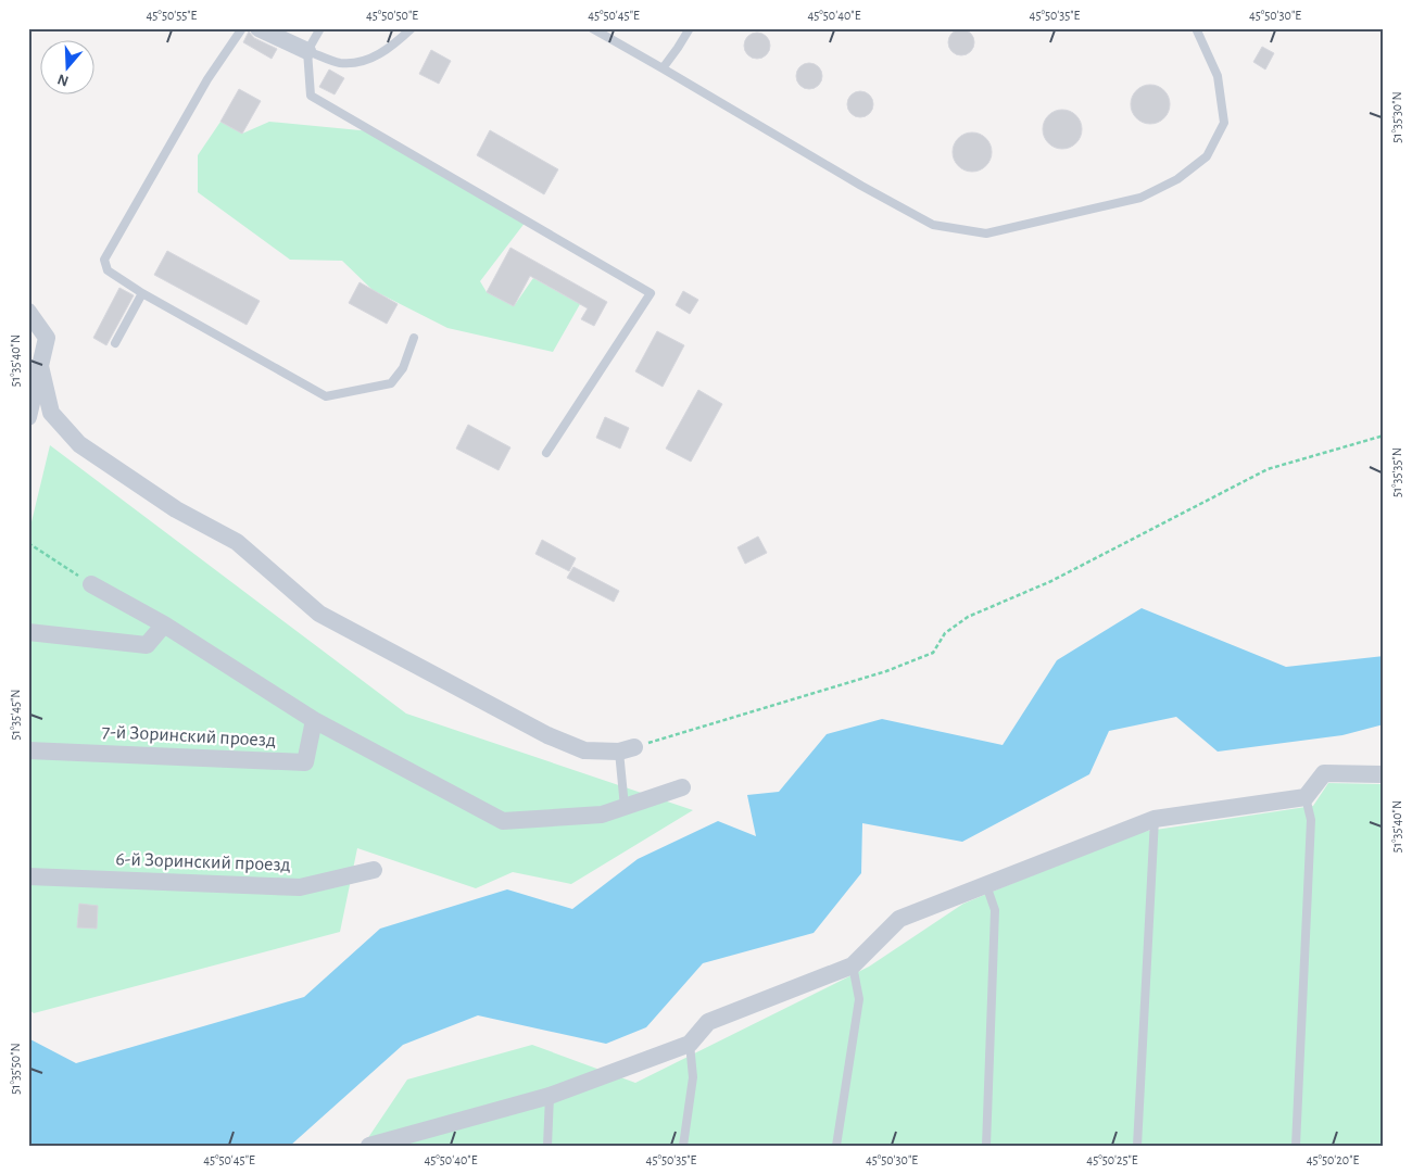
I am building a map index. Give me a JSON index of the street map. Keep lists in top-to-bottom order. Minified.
{"streets":{"street":["7-й Зоринский проезд","6-й Зоринский проезд"]},"north":"bottom","coordinates":["45°50'55\"E","45°50'50\"E","45°50'45\"E","45°50'40\"E","45°50'35\"E","45°50'30\"E","51°35'30\"N","51°35'40\"N","51°35'35\"N","51°35'45\"N","51°35'50\"N","45°50'25\"E","45°50'20\"E"]}
